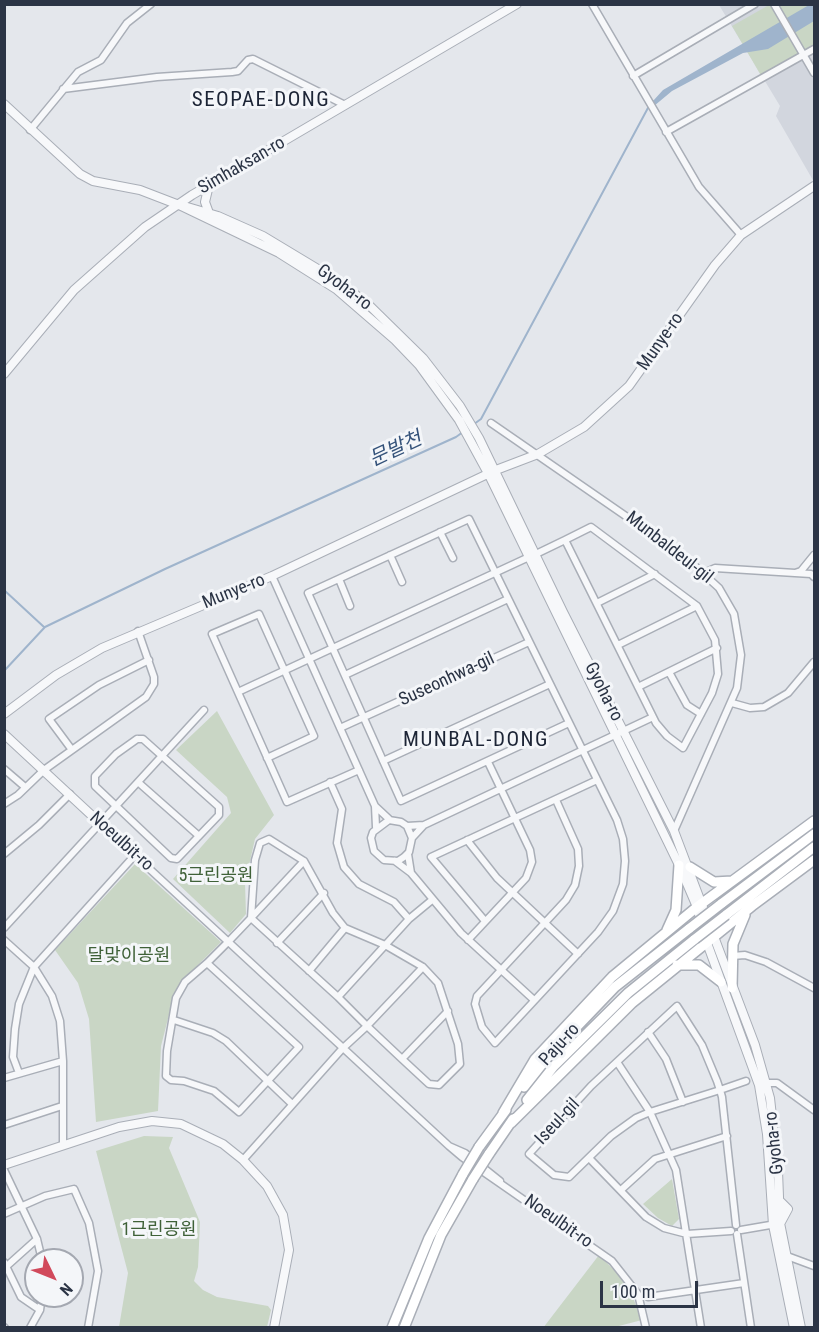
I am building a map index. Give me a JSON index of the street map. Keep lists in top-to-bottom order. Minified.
{"streets":{"main road":["Paju-ro"],"street":["Simhaksan-ro","Gyoha-ro","Munye-ro","Munbaldeul-gil","Suseonhwa-gil","Noeulbit-ro","Iseul-gil"]},"crossings":[["Simhaksan-ro","Gyoha-ro"],["Gyoha-ro","Munye-ro"],["Gyoha-ro","Munbaldeul-gil"],["Munye-ro","Munbaldeul-gil"]],"districts":["SEOPAE-DONG","MUNBAL-DONG"],"water":["문발천"],"parks":["5근린공원","달맞이공원","1근린공원"],"scale_bar":"100 m","north":"bottom right"}
